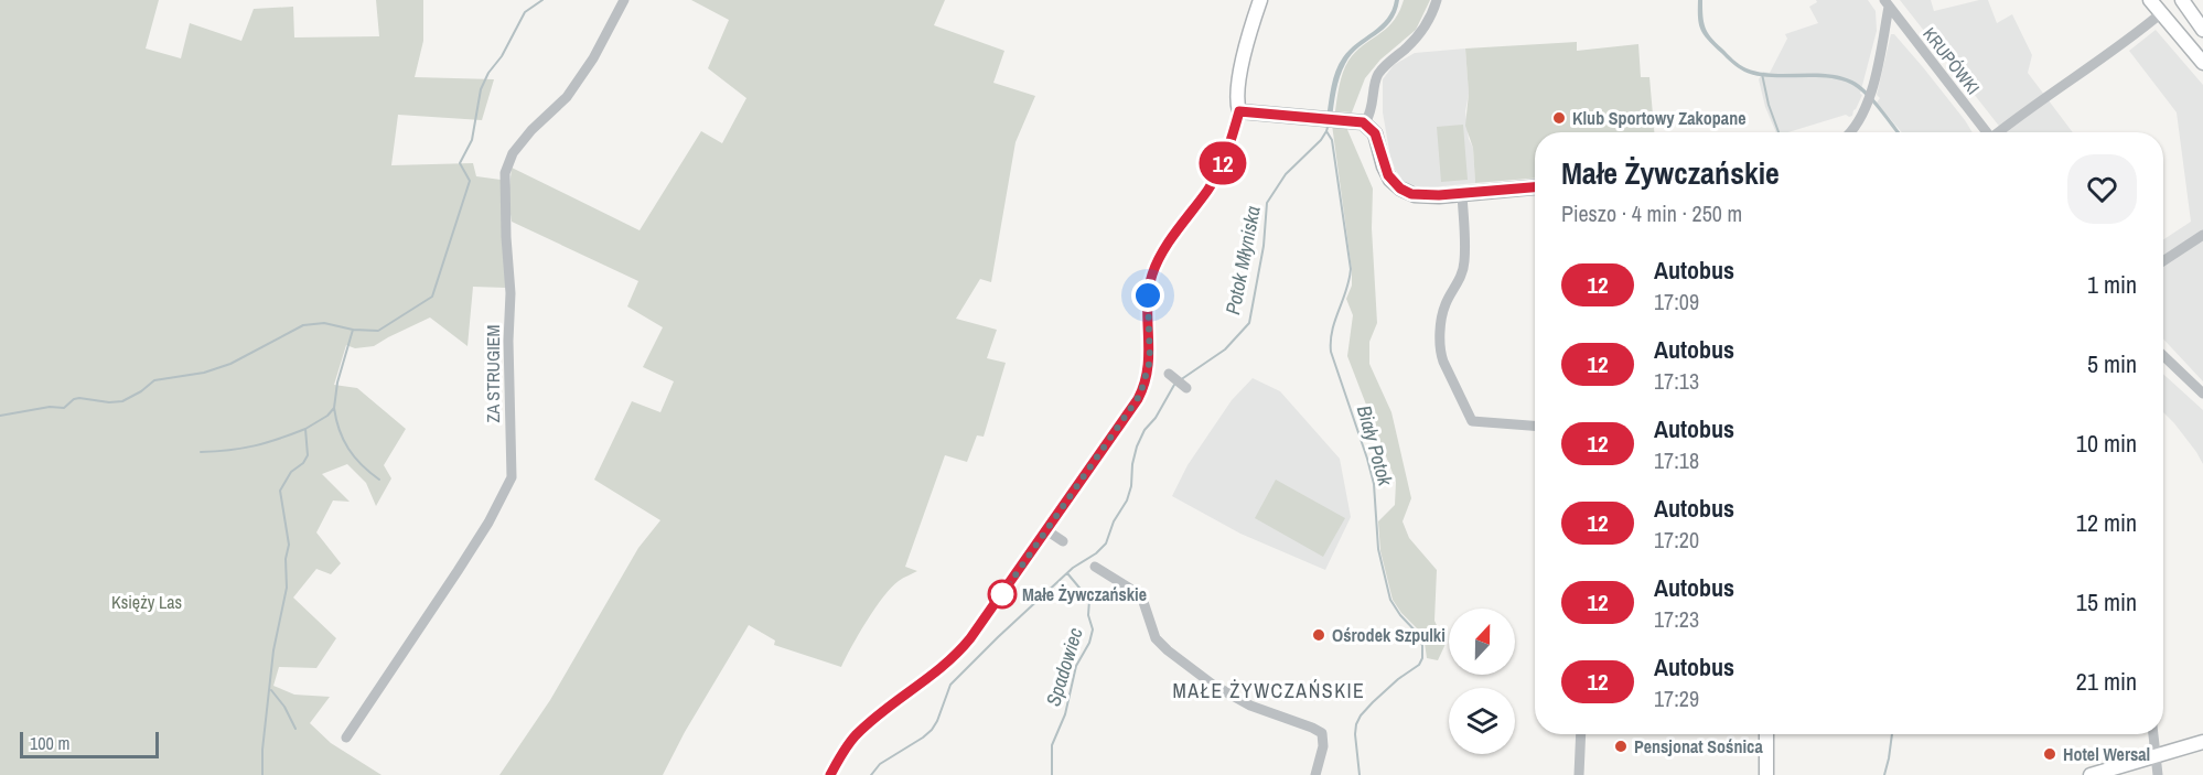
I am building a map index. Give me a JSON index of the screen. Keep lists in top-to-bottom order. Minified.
{"streets":{"street":["KRUPÓWKI","ZA STRUGIEM"]},"districts":["MAŁE ŻYWCZAŃSKIE"],"water":["Potok Młyniska","Biały Potok","Spadowiec"],"parks":["Księży Las"],"places":["Klub Sportowy Zakopane","Małe Żywczańskie","Ośrodek Szpulki","Pensjonat Sośnica","Hotel Wersal"],"lines":["bus line 12"],"scale_bar":"100 m","north":"top","page":{"on_map":"12","heading":["Małe Żywczańskie","Pieszo · 4 min · 250 m"],"list":[{"mark":"12","name":"Autobus","note":"17:09","value":"1 min"},{"mark":"12","name":"Autobus","note":"17:13","value":"5 min"},{"mark":"12","name":"Autobus","note":"17:18","value":"10 min"},{"mark":"12","name":"Autobus","note":"17:20","value":"12 min"},{"mark":"12","name":"Autobus","note":"17:23","value":"15 min"},{"mark":"12","name":"Autobus","note":"17:29","value":"21 min"}],"scale":"100 m"}}
